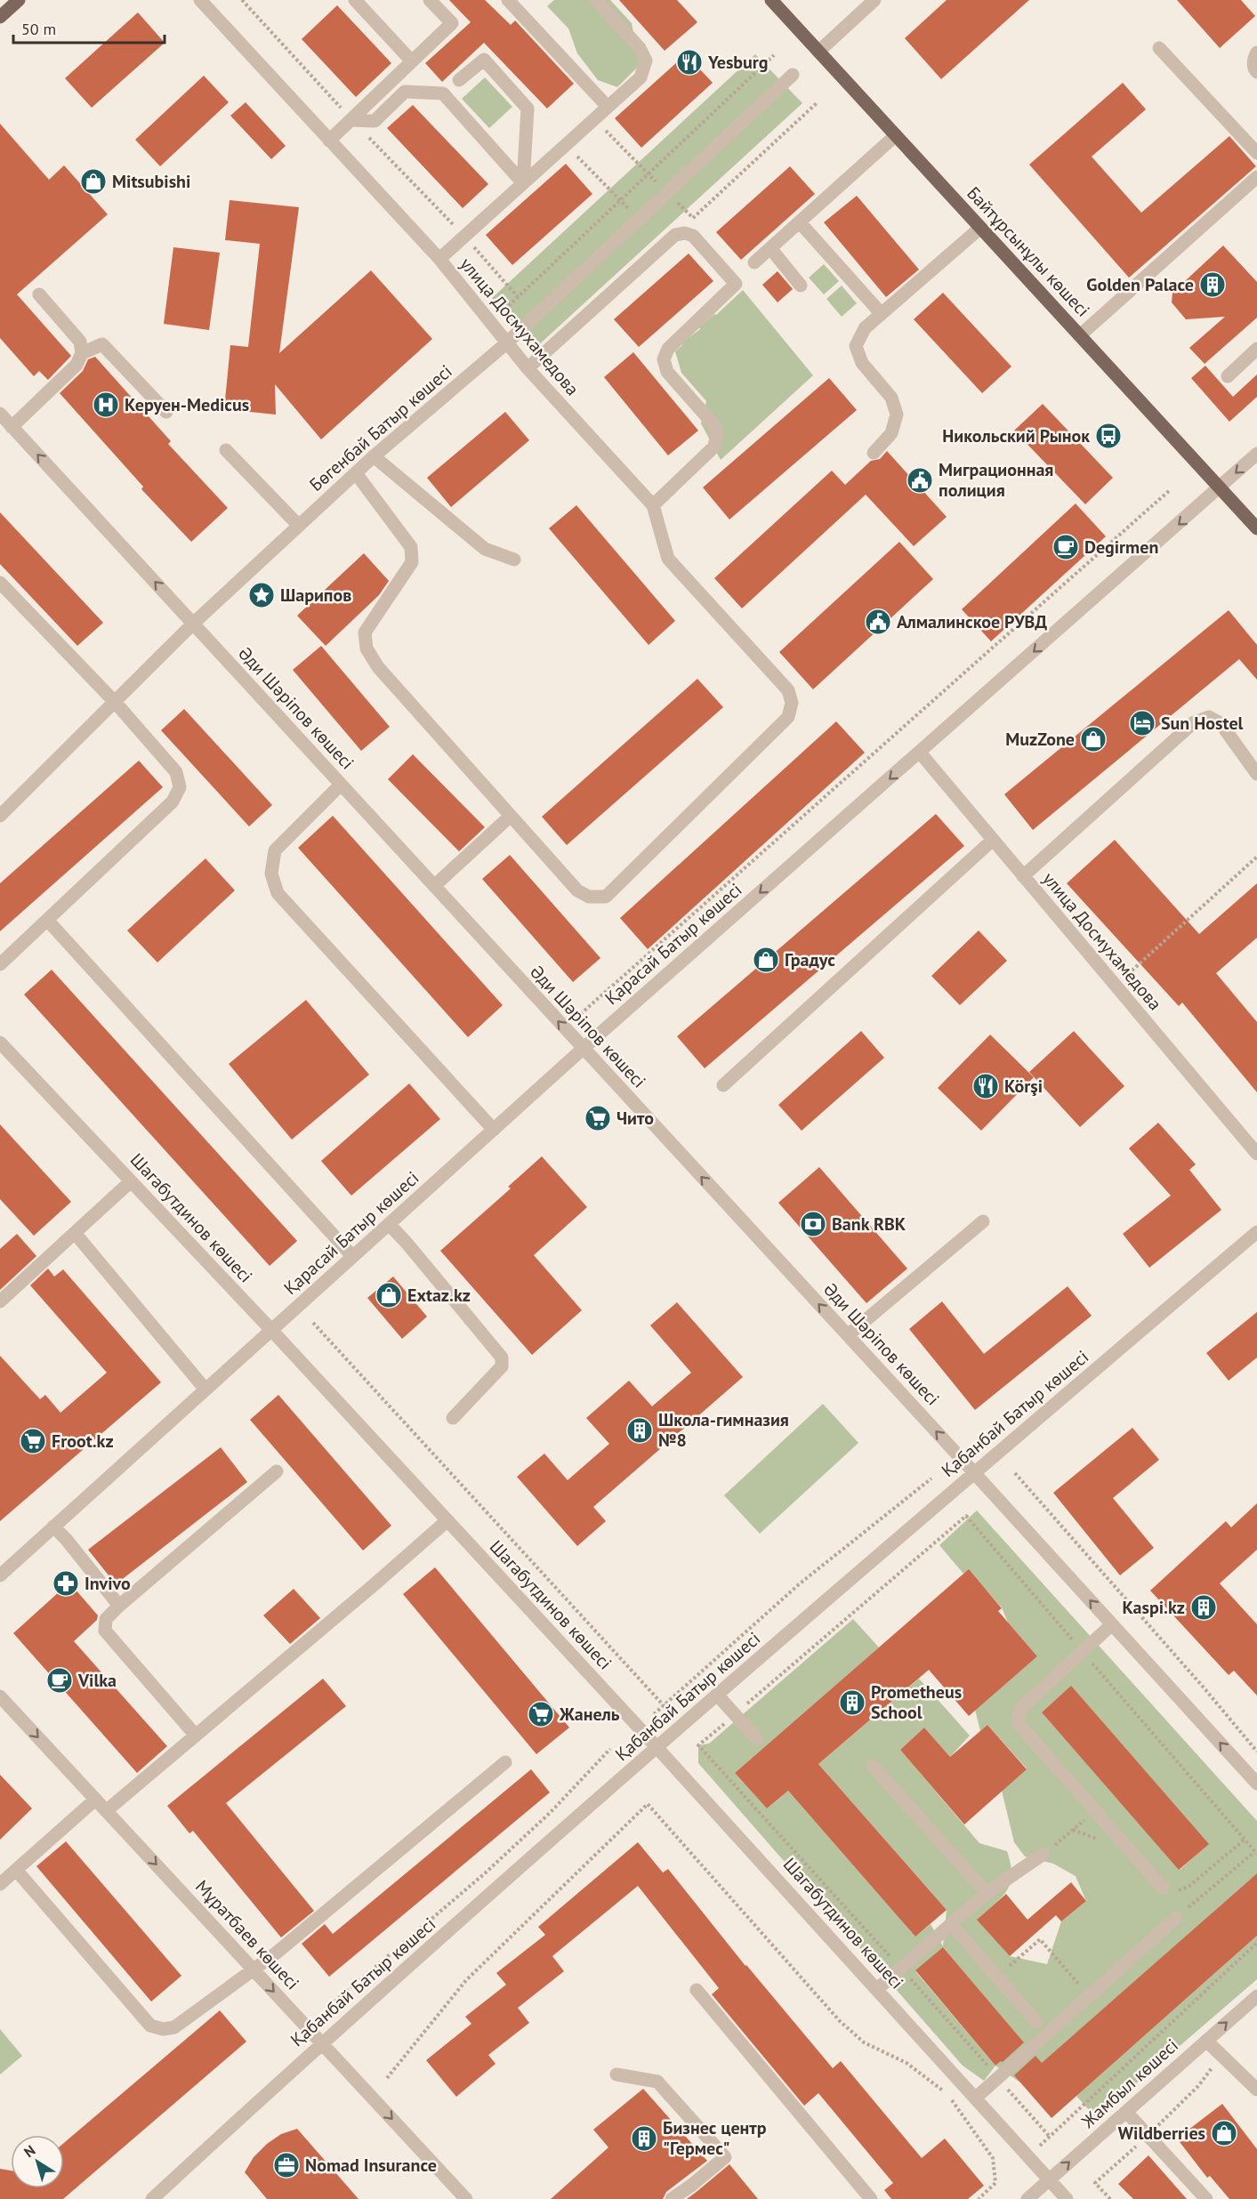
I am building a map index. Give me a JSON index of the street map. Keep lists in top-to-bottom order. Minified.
{"streets":{"main road":["Байтұрсынұлы көшесі"],"street":["улица Досмухамедова","Бөгенбай Батыр көшесі","Әди Шәріпов көшесі","Қарасай Батыр көшесі","Шагабутдинов көшесі","Қабанбай Батыр көшесі","Мұратбаев көшесі","Жамбыл көшесі"]},"crossings":[["Байтұрсынұлы көшесі","Қарасай Батыр көшесі"],["улица Досмухамедова","Бөгенбай Батыр көшесі"],["улица Досмухамедова","Қарасай Батыр көшесі"],["Бөгенбай Батыр көшесі","Әди Шәріпов көшесі"],["Әди Шәріпов көшесі","Қарасай Батыр көшесі"],["Әди Шәріпов көшесі","Қабанбай Батыр көшесі"],["Қарасай Батыр көшесі","Шагабутдинов көшесі"],["Шагабутдинов көшесі","Қабанбай Батыр көшесі"],["Шагабутдинов көшесі","Жамбыл көшесі"],["Қабанбай Батыр көшесі","Мұратбаев көшесі"]],"one_way":["Әди Шәріпов көшесі","Мұратбаев көшесі"],"places":{"restaurant":["Yesburg","Körşi"],"shop":["Mitsubishi","MuzZone","Градус","Extaz.kz","Wildberries"],"building":["Golden Palace","Школа-гимназия №8","Kaspi.kz","Prometheus School","Бизнес центр \"Гермес\""],"hospital":["Керуен-Medicus"],"bus stop":["Никольский Рынок"],"public building":["Миграционная полиция","Алмалинское РУВД"],"cafe":["Degirmen","Vilka"],"place":["Шарипов"],"hotel":["Sun Hostel"],"supermarket":["Чито","Froot.kz","Жанель"],"bank":["Bank RBK"],"pharmacy":["Invivo"],"office":["Nomad Insurance"]},"scale_bar":"50 m","north":"top left"}
